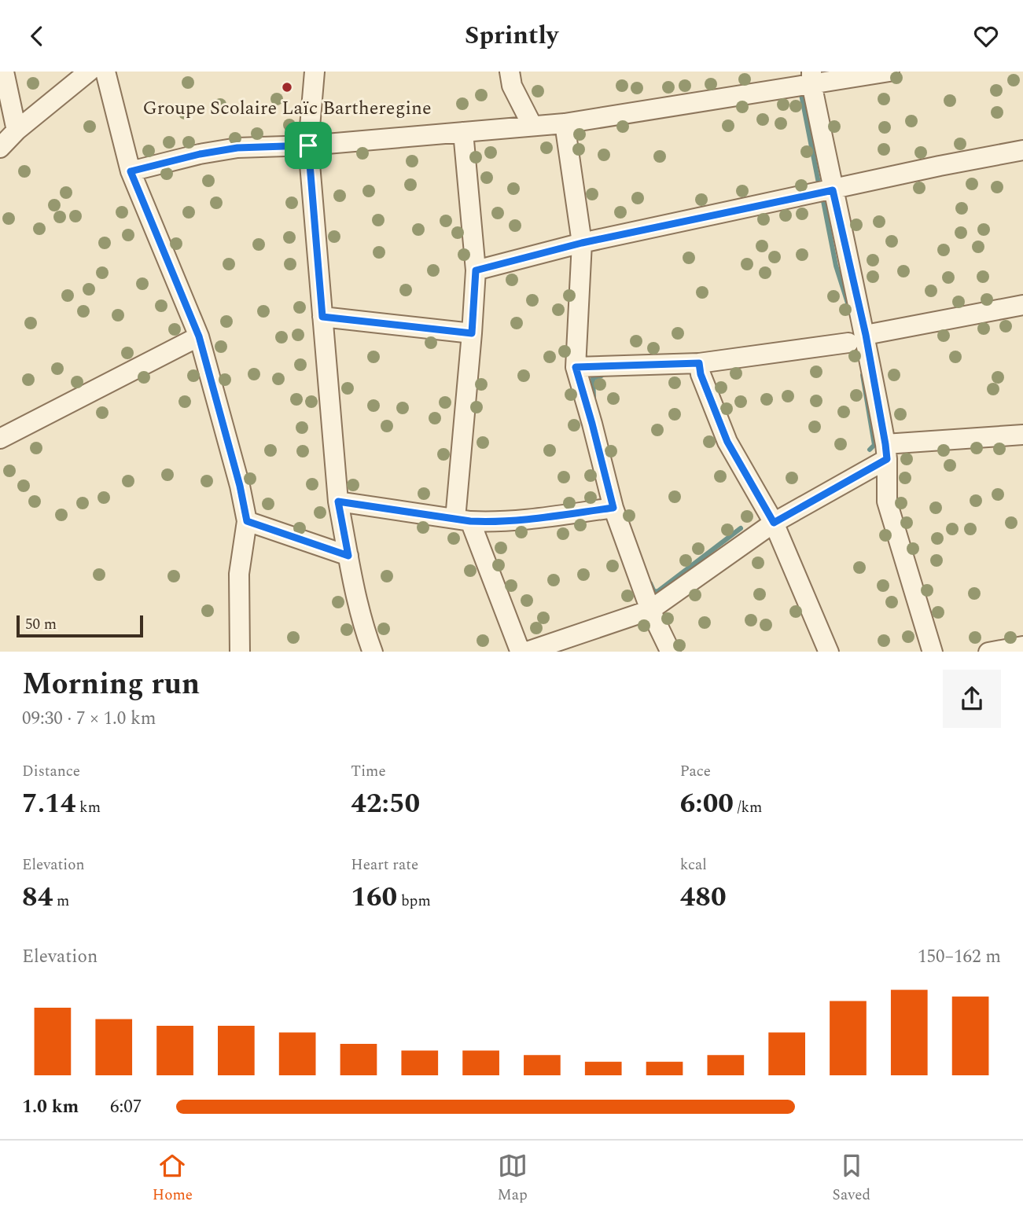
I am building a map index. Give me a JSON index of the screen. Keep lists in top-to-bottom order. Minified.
{"places":["Groupe Scolaire Laïc Bartheregine"],"scale_bar":"50 m","page":{"header":"Sprintly","scale":"50 m","heading":["Morning run","09:30 · 7 × 1.0 km"],"stats":[["Distance","7.14 km"],["Time","42:50"],["Pace","6:00 /km"],["Elevation","84 m"],["Heart rate","160 bpm"],["kcal","480"]],"chart":["Elevation","150–162 m"],"list":[{"name":"1.0 km","note":"6:07"}],"tabs":["Home","Map","Saved"]}}
